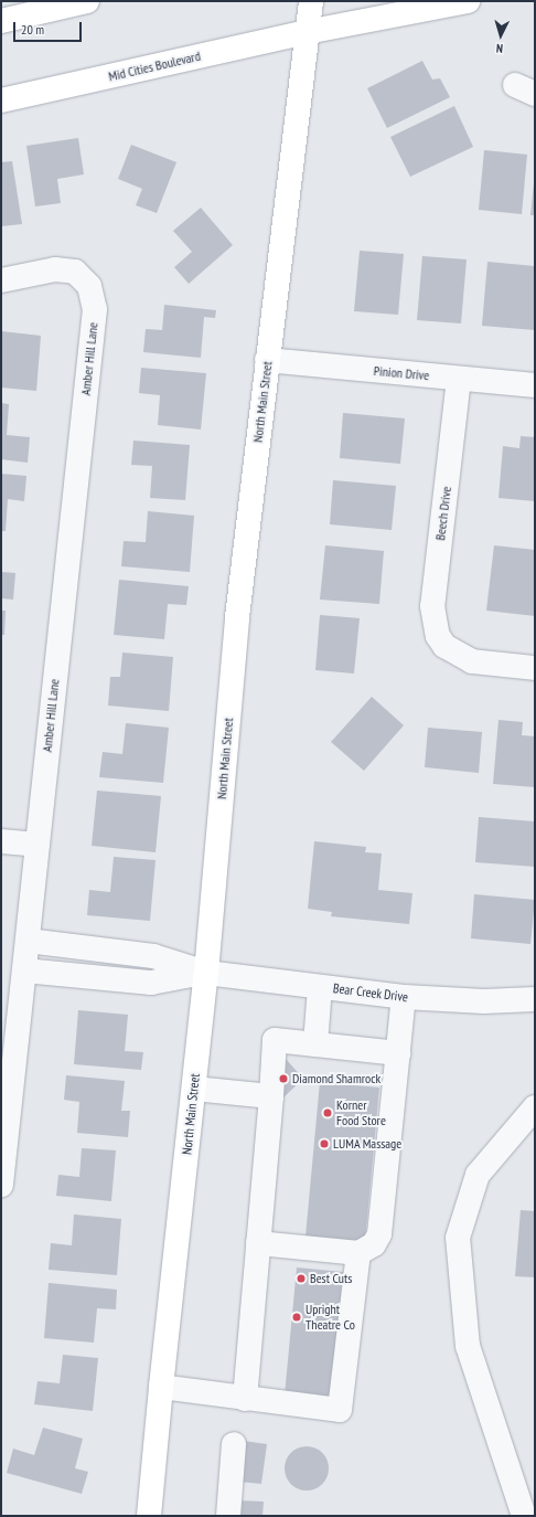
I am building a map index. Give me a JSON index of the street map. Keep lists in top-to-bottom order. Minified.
{"streets":{"main road":["Mid Cities Boulevard","North Main Street"],"street":["Amber Hill Lane","Pinion Drive","Beech Drive","Bear Creek Drive"]},"crossings":[["Mid Cities Boulevard","North Main Street"],["Amber Hill Lane","Bear Creek Drive"],["Pinion Drive","North Main Street"],["Pinion Drive","Beech Drive"],["North Main Street","Bear Creek Drive"]],"places":["Diamond Shamrock","Korner Food Store","LUMA Massage","Best Cuts","Upright Theatre Co"],"scale_bar":"20 m","north":"bottom"}
